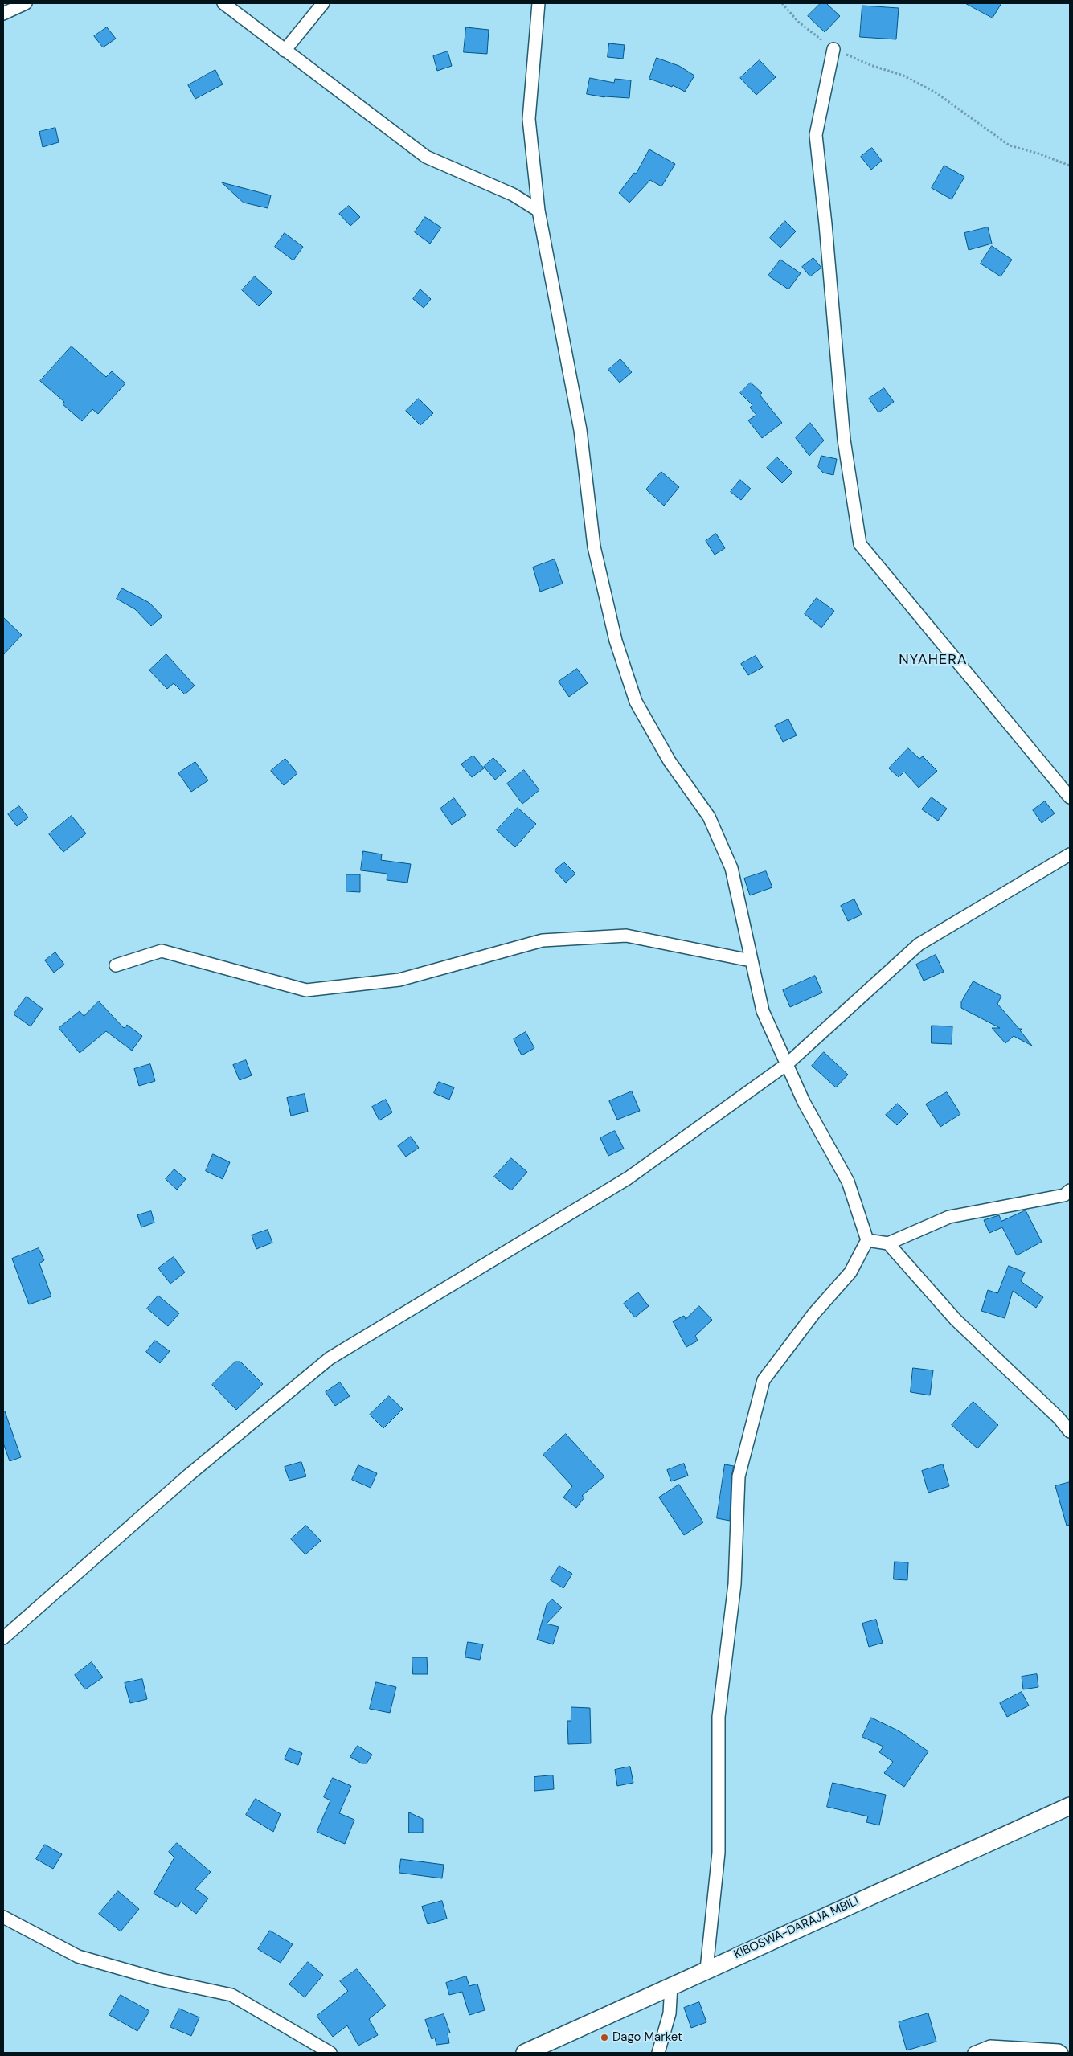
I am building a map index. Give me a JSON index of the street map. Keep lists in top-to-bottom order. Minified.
{"streets":{"main road":["KIBOSWA-DARAJA MBILI"]},"districts":["NYAHERA"],"places":["Dago Market"]}
